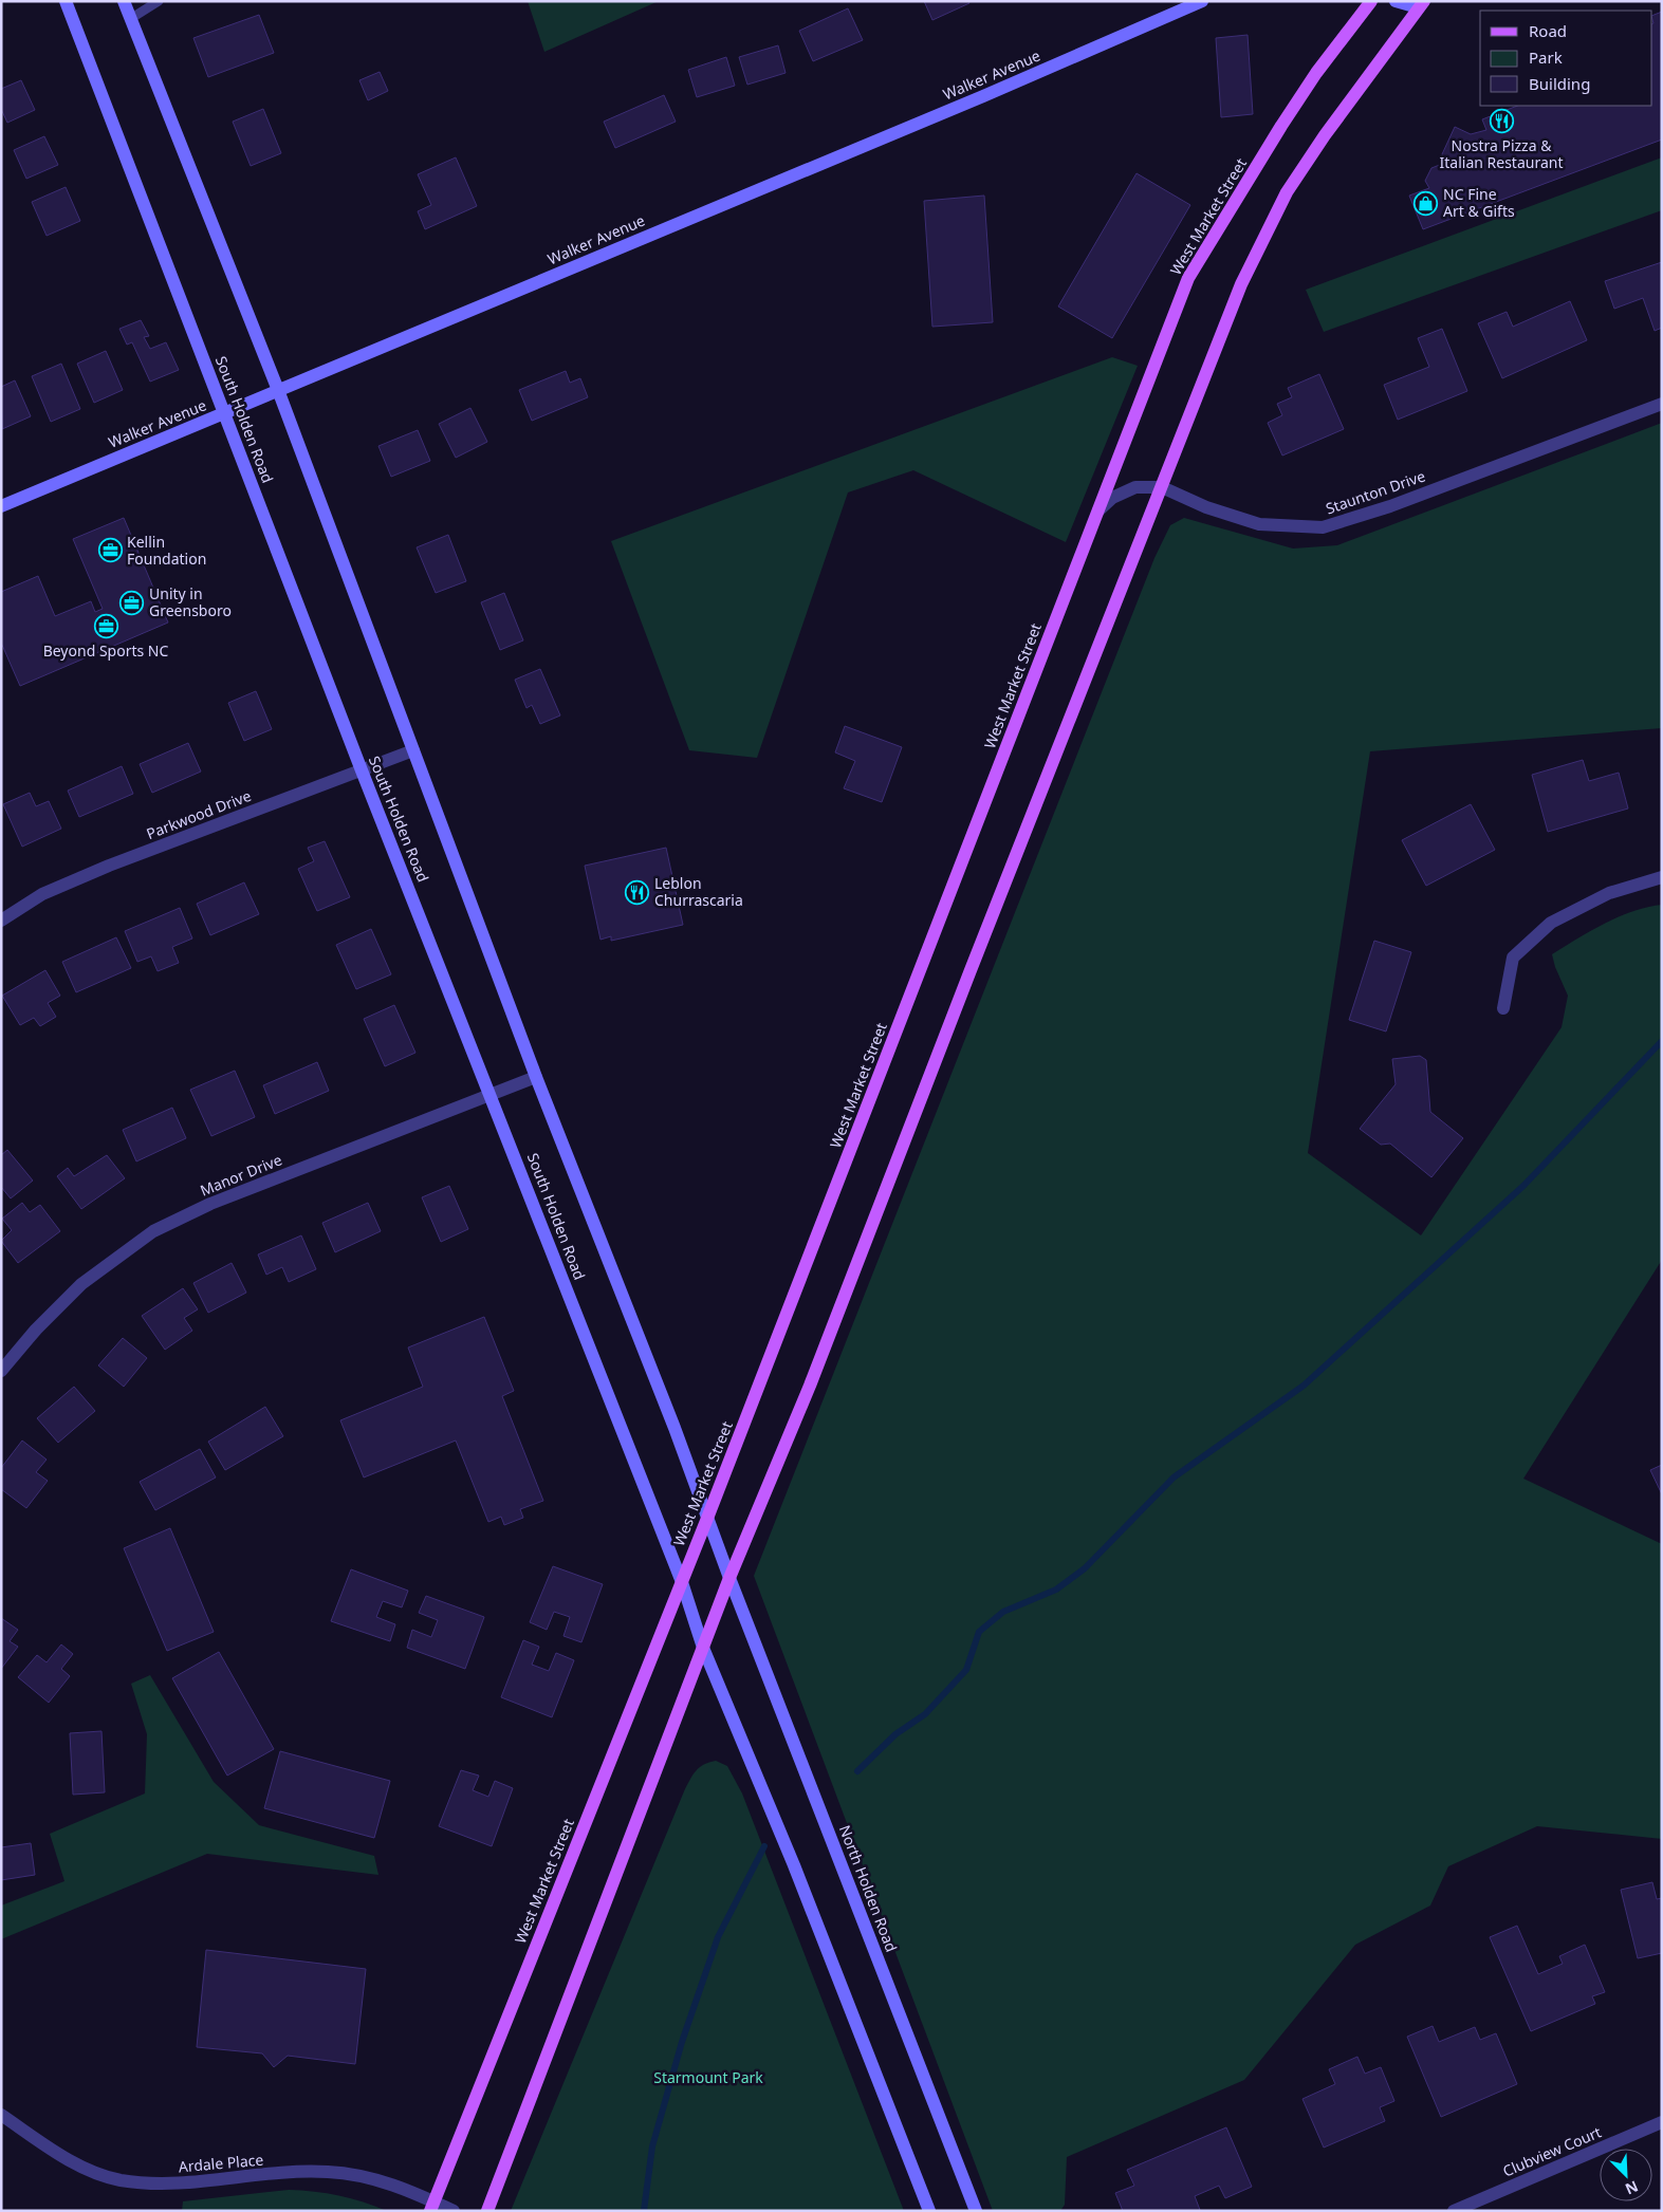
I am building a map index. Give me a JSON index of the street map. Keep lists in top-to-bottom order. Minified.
{"streets":{"main road":["Walker Avenue","West Market Street","South Holden Road","North Holden Road"],"street":["Staunton Drive","Parkwood Drive","Manor Drive","Clubview Court","Ardale Place"]},"crossings":[["Walker Avenue","South Holden Road"],["West Market Street","South Holden Road"],["West Market Street","Staunton Drive"],["West Market Street","Ardale Place"],["South Holden Road","Parkwood Drive"],["South Holden Road","Manor Drive"]],"parks":["Starmount Park"],"places":{"restaurant":["Nostra Pizza & Italian Restaurant","Leblon Churrascaria"],"shop":["NC Fine Art & Gifts"],"office":["Kellin Foundation","Unity in Greensboro","Beyond Sports NC"]},"legend":["Road","Park","Building"],"north":"bottom right"}
